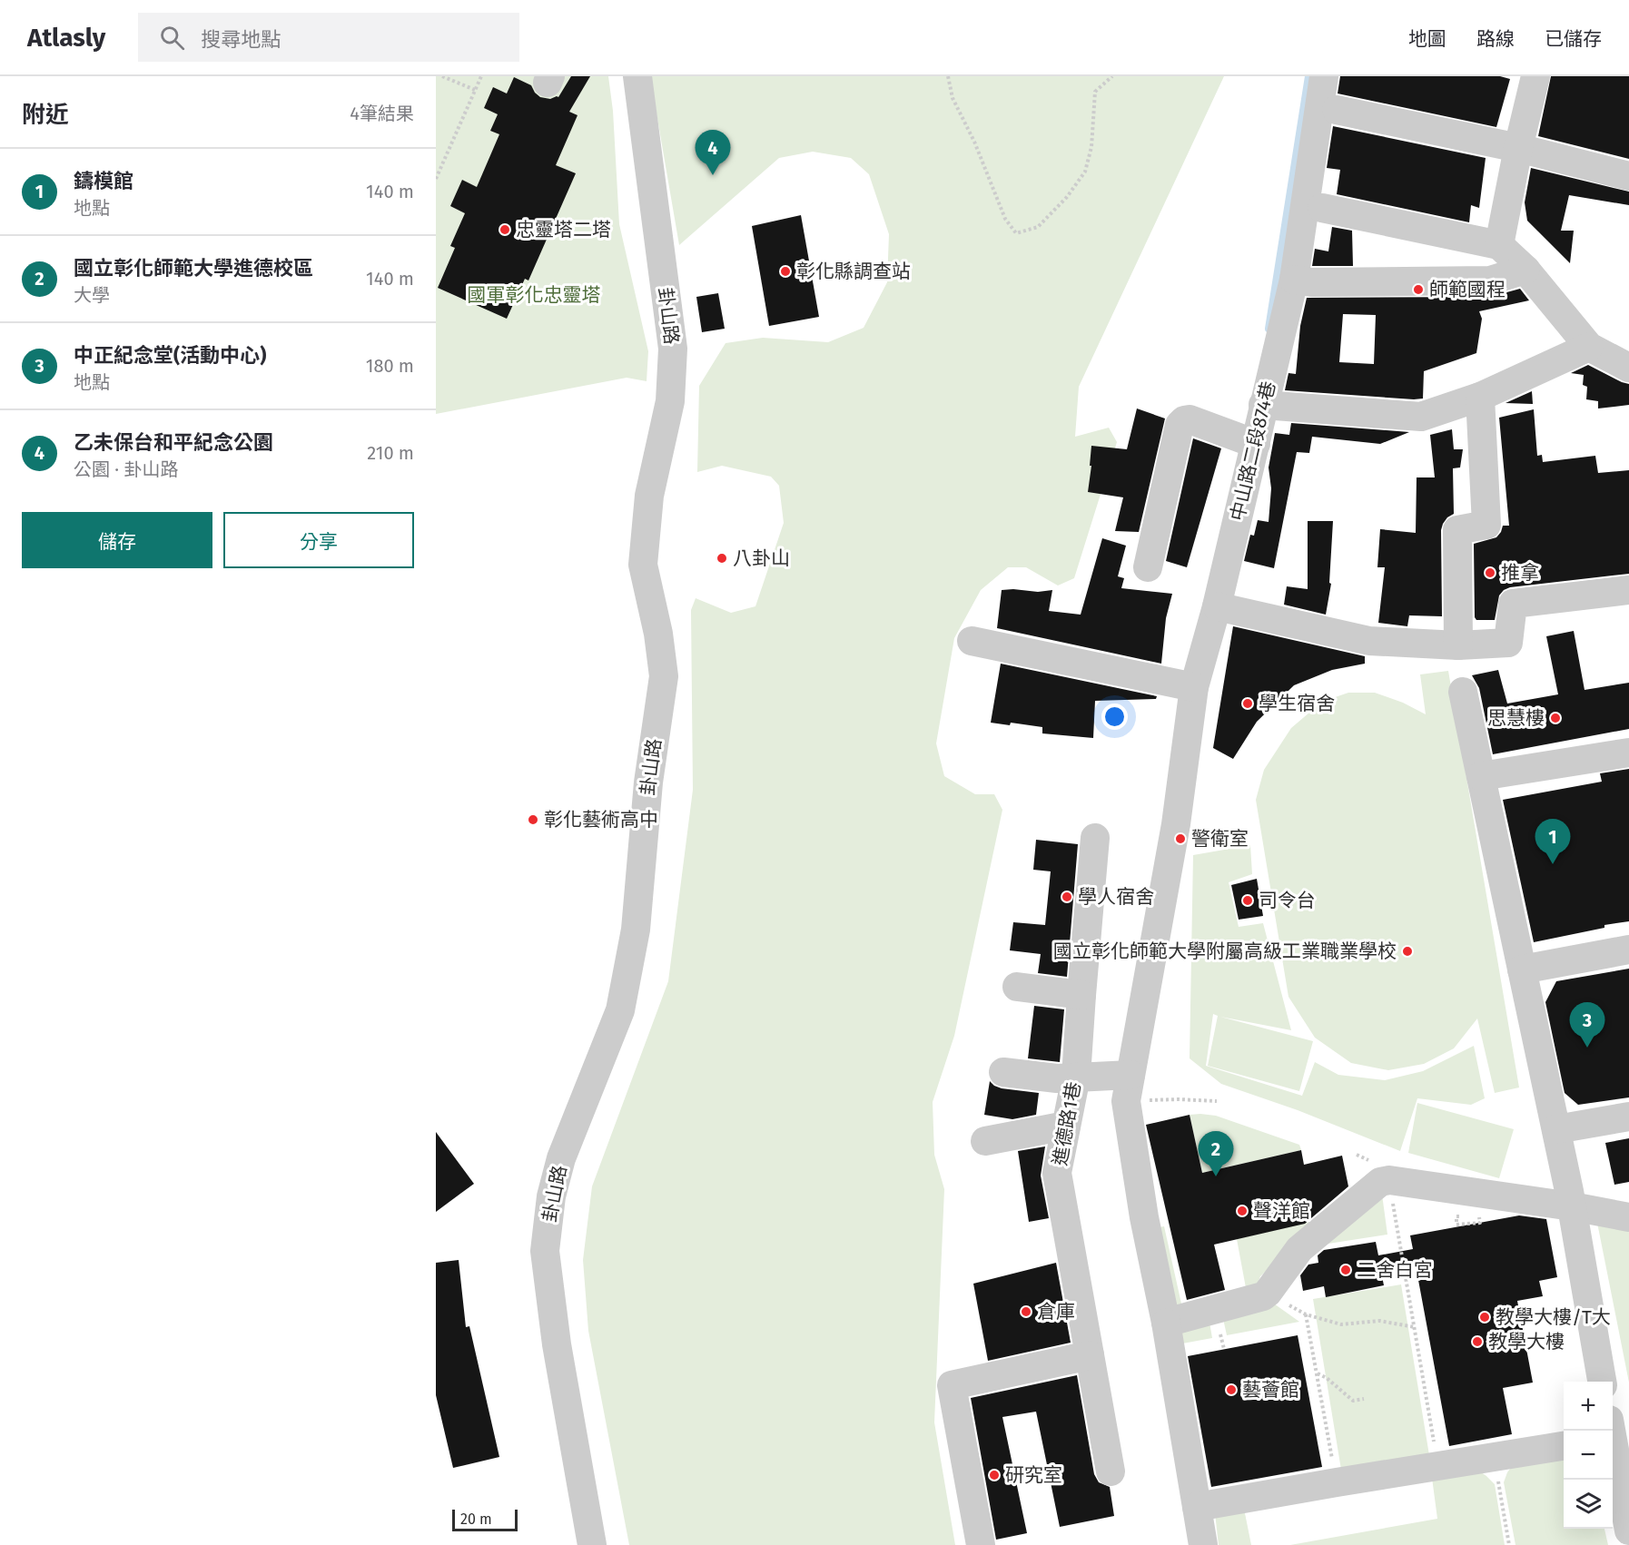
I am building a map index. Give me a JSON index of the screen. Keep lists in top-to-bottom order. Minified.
{"streets":{"street":["卦山路","中山路二段874巷","進德路1巷"]},"parks":["國軍彰化忠靈塔"],"places":["忠靈塔二塔","彰化縣調查站","師範國程","八卦山","推拿","學生宿舍","思慧樓","彰化藝術高中","警衛室","學人宿舍","司令台","國立彰化師範大學附屬高級工業職業學校","聲洋館","二舍白宮","倉庫","教學大樓/T大","教學大樓","藝薈館","研究室"],"scale_bar":"20 m","page":{"header":"Atlasly","search":"搜尋地點","nav":["地圖","路線","已儲存"],"heading":["附近","4筆結果"],"pins":["4","1","3","2"],"list":[{"mark":"1","name":"鑄模館","note":"地點","value":"140 m"},{"mark":"2","name":"國立彰化師範大學進德校區","note":"大學","value":"140 m"},{"mark":"3","name":"中正紀念堂(活動中心)","note":"地點","value":"180 m"},{"mark":"4","name":"乙未保台和平紀念公園","note":"公園 · 卦山路","value":"210 m"}],"buttons":["儲存","分享"],"map_buttons":["+","−"],"scale":"20 m"}}
